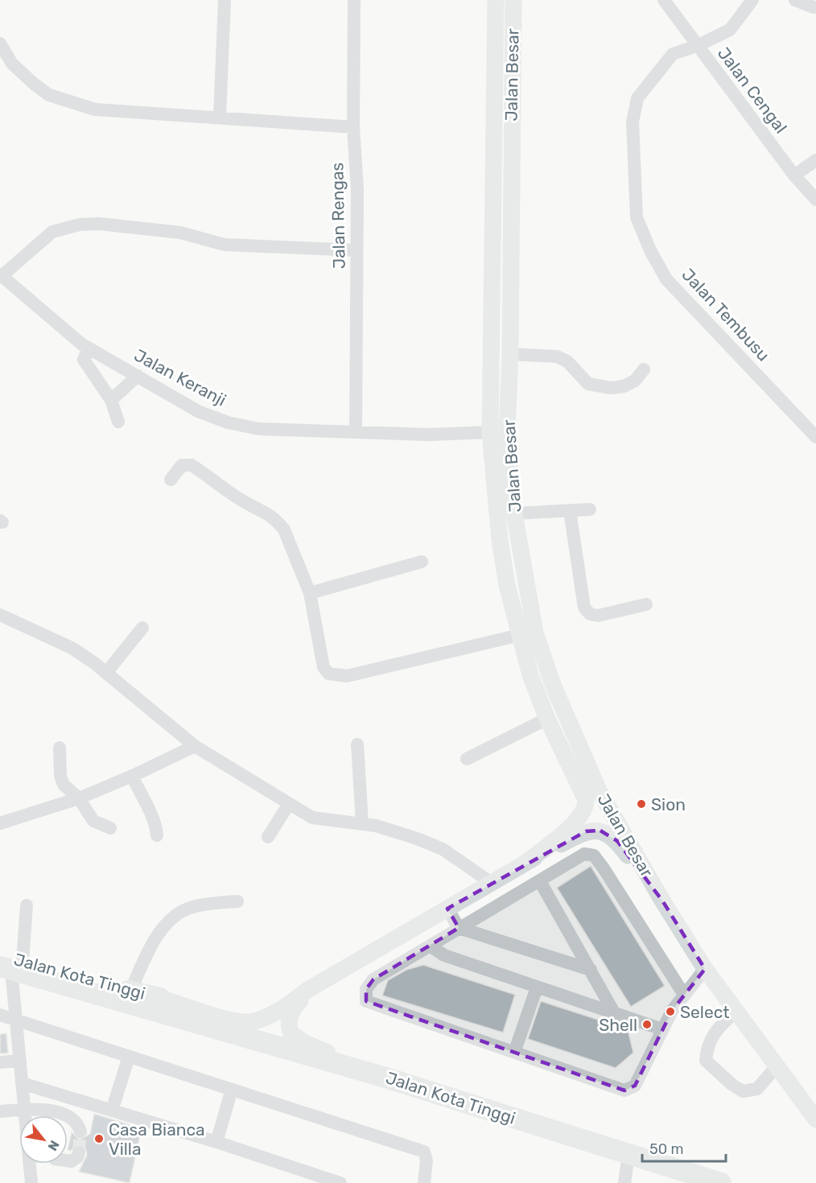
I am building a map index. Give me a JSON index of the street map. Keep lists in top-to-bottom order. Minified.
{"streets":{"highway":["Jalan Kota Tinggi"],"main road":["Jalan Besar"],"street":["Jalan Cengal","Jalan Rengas","Jalan Tembusu","Jalan Keranji"]},"crossings":[["Jalan Besar","Jalan Keranji"],["Jalan Besar","Jalan Kota Tinggi"],["Jalan Cengal","Jalan Tembusu"],["Jalan Rengas","Jalan Keranji"]],"places":["Sion","Select","Shell","Casa Bianca Villa"],"scale_bar":"50 m","north":"bottom right"}
